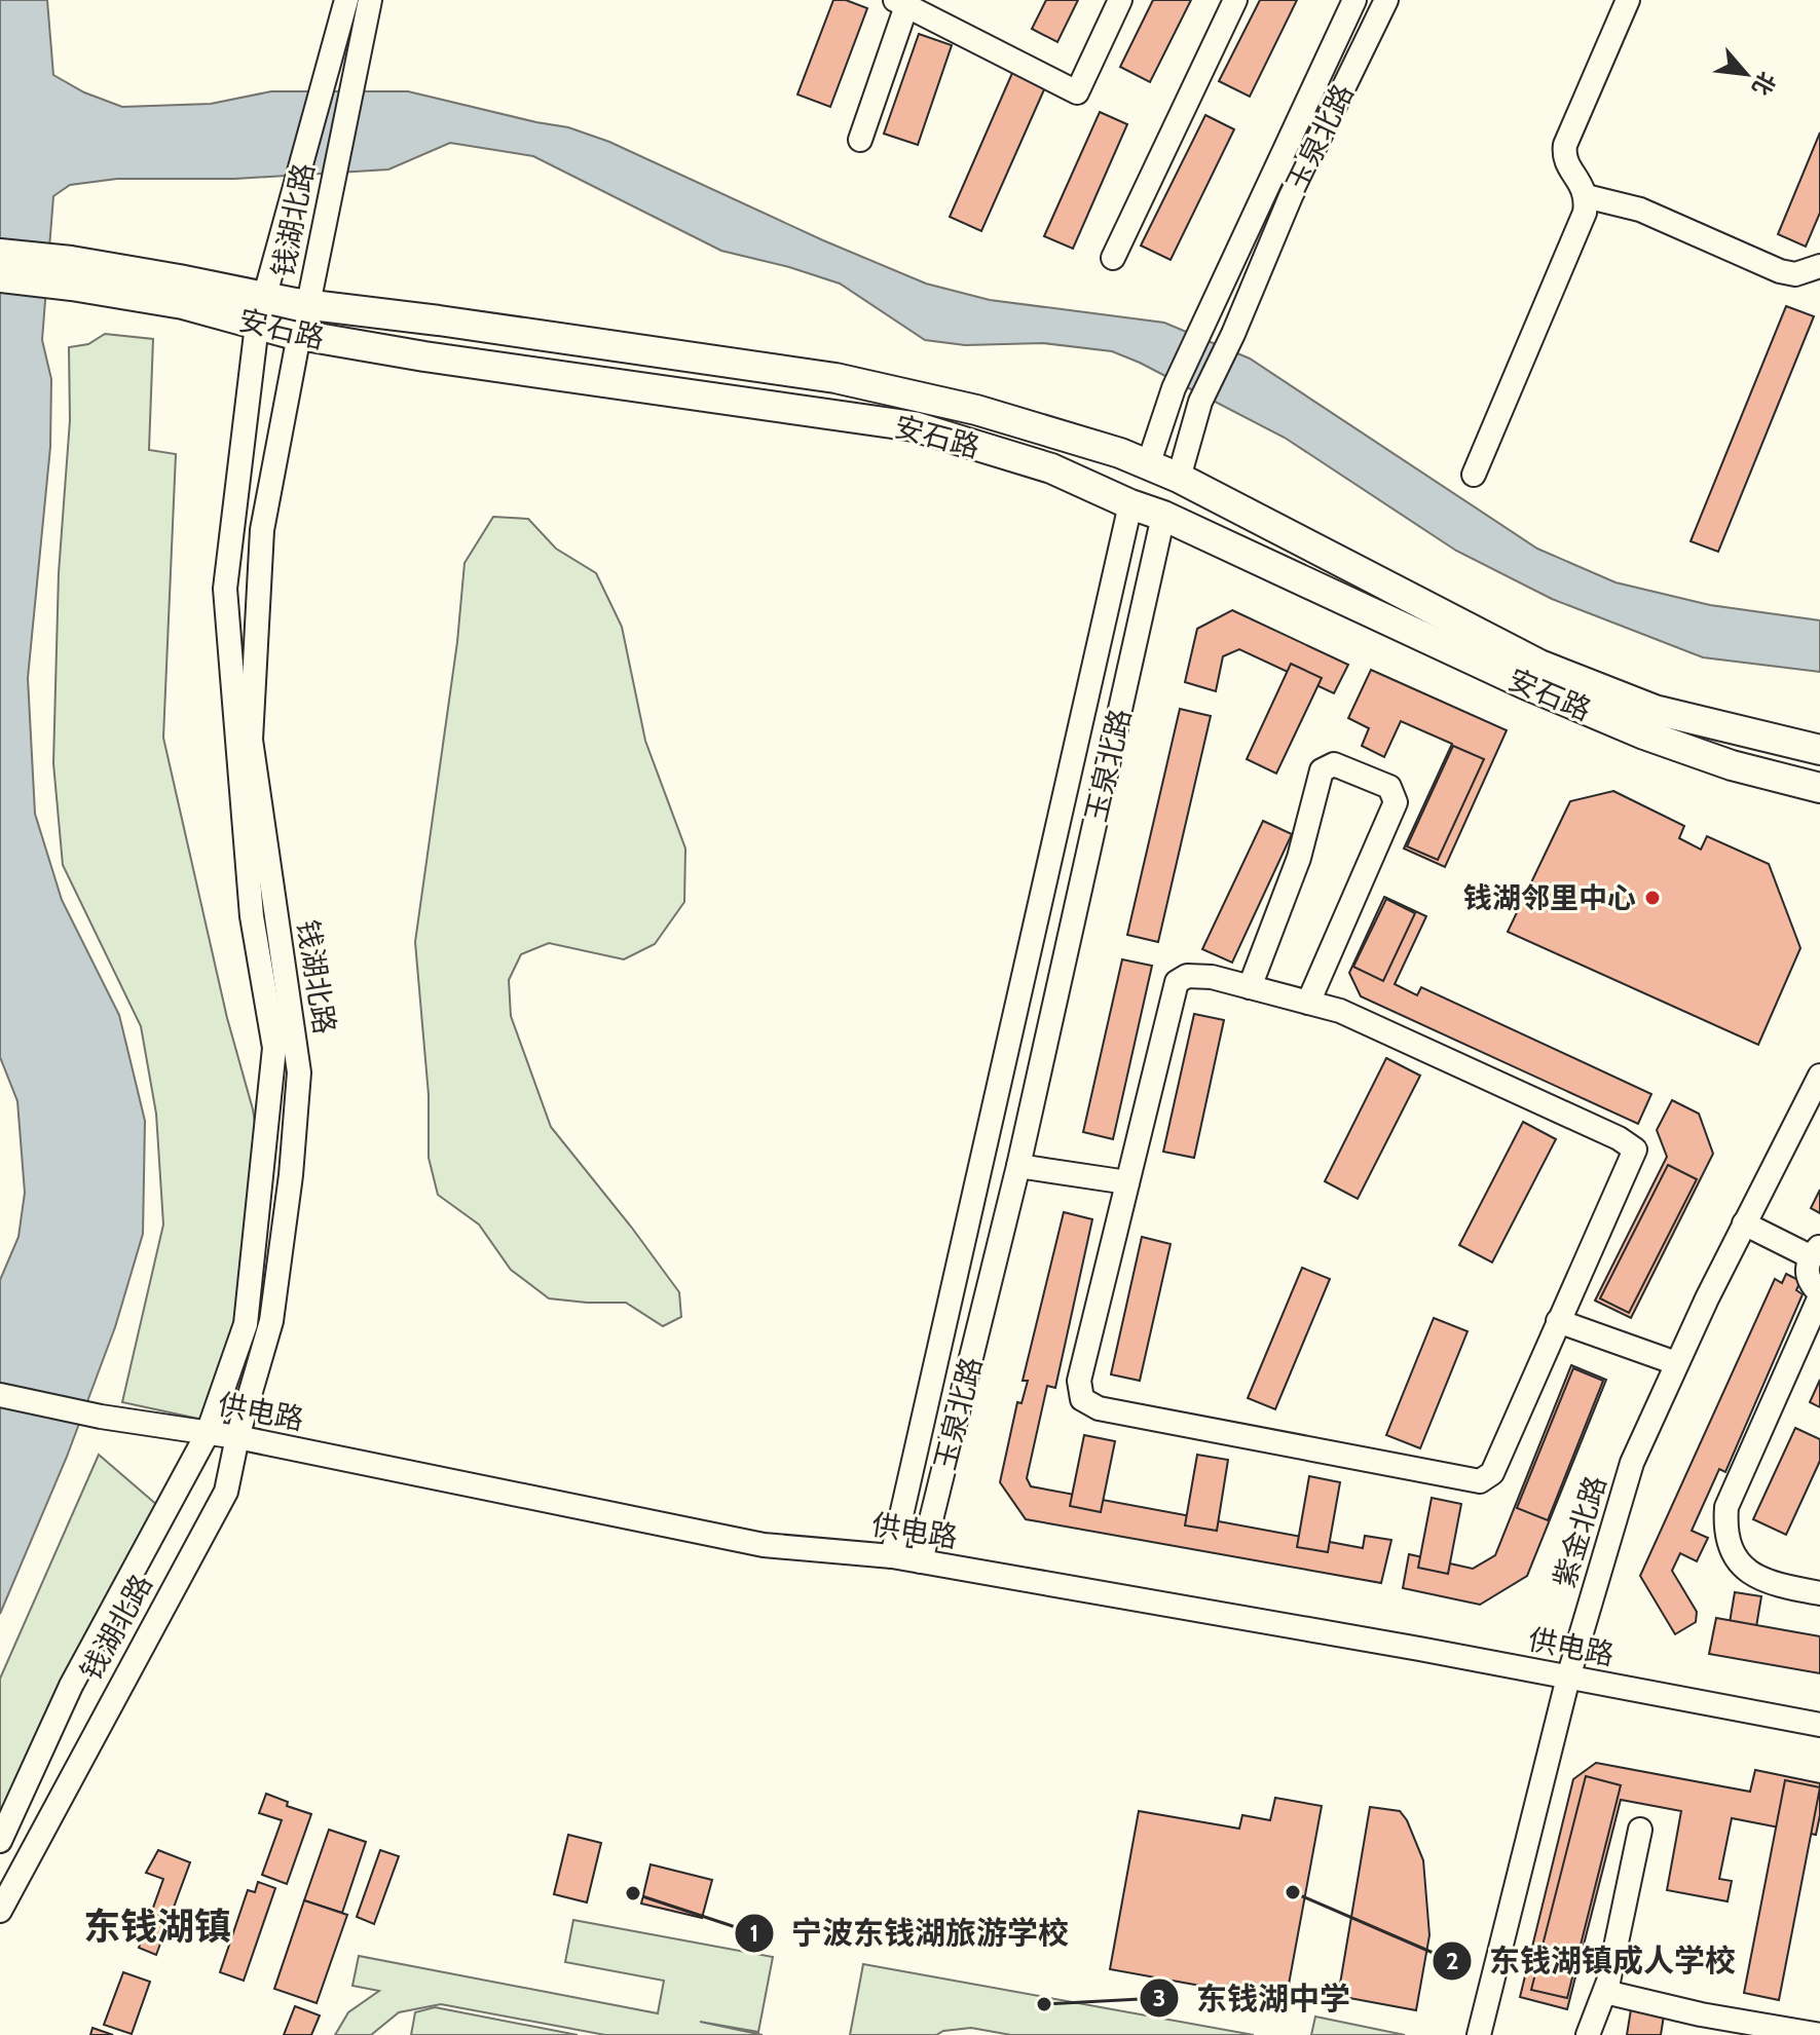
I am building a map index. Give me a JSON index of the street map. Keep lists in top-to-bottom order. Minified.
{"streets":{"main road":["玉泉北路","安石路"],"street":["钱湖北路","供电路","紫金北路"]},"crossings":[["玉泉北路","安石路"],["玉泉北路","供电路"],["钱湖北路","安石路"],["钱湖北路","供电路"],["供电路","紫金北路"]],"districts":["东钱湖镇"],"places":["钱湖邻里中心","东钱湖镇成人学校","宁波东钱湖旅游学校","东钱湖中学"],"north":"bottom right"}
